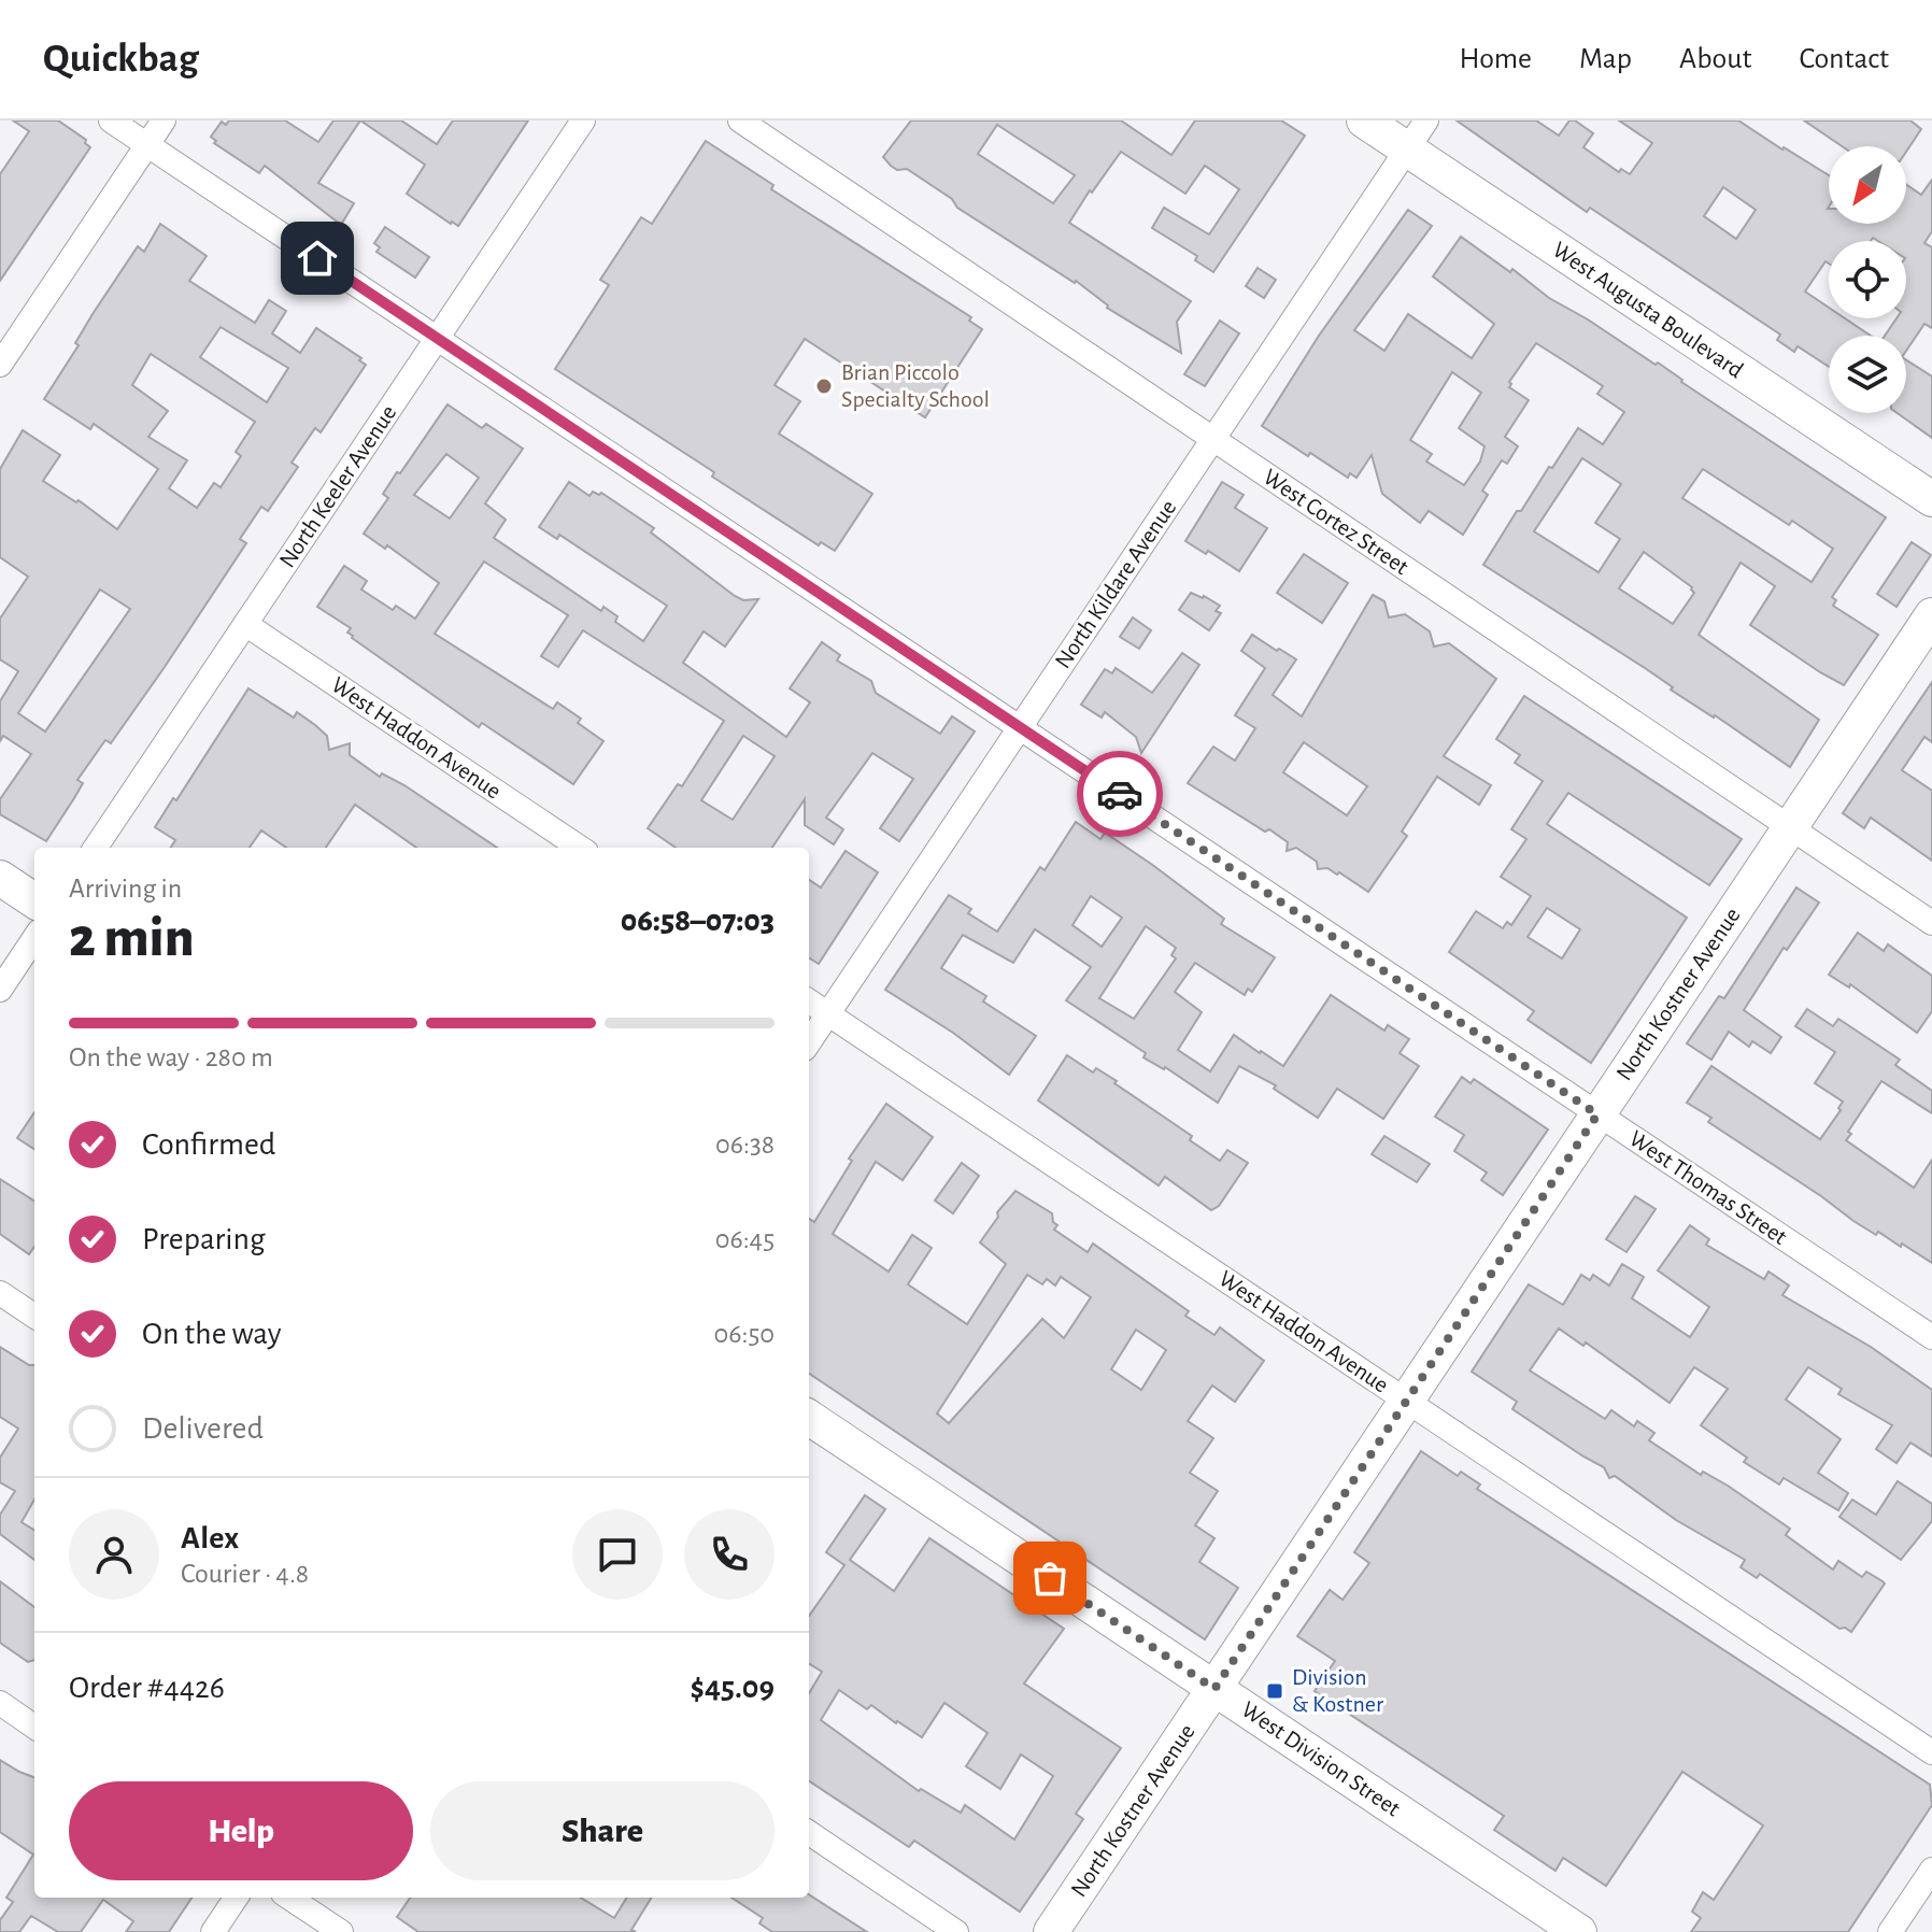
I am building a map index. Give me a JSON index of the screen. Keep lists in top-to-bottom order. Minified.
{"streets":{"street":["West Augusta Boulevard","North Keeler Avenue","West Cortez Street","North Kildare Avenue","West Haddon Avenue","North Kostner Avenue","West Thomas Street","West Division Street"]},"crossings":[["West Augusta Boulevard","North Kildare Avenue"],["North Keeler Avenue","West Haddon Avenue"],["North Keeler Avenue","West Thomas Street"],["West Cortez Street","North Kildare Avenue"],["West Cortez Street","North Kostner Avenue"],["North Kildare Avenue","West Haddon Avenue"],["North Kildare Avenue","West Thomas Street"],["West Haddon Avenue","North Kostner Avenue"],["North Kostner Avenue","West Thomas Street"],["North Kostner Avenue","West Division Street"]],"places":{"other":["Brian Piccolo Specialty School"],"transit":["Division & Kostner"]},"north":"bottom left","page":{"header":"Quickbag","nav":["Home","Map","About","Contact"],"heading":["2 min","Arriving in","06:58–07:03"],"panel":["Alex","Courier · 4.8","Order #4426","$45.09"],"bar":"On the way · 280 m","list":[["Confirmed","06:38"],["Preparing","06:45"],["On the way","06:50"],"Delivered"],"buttons":["Help","Share"]}}
